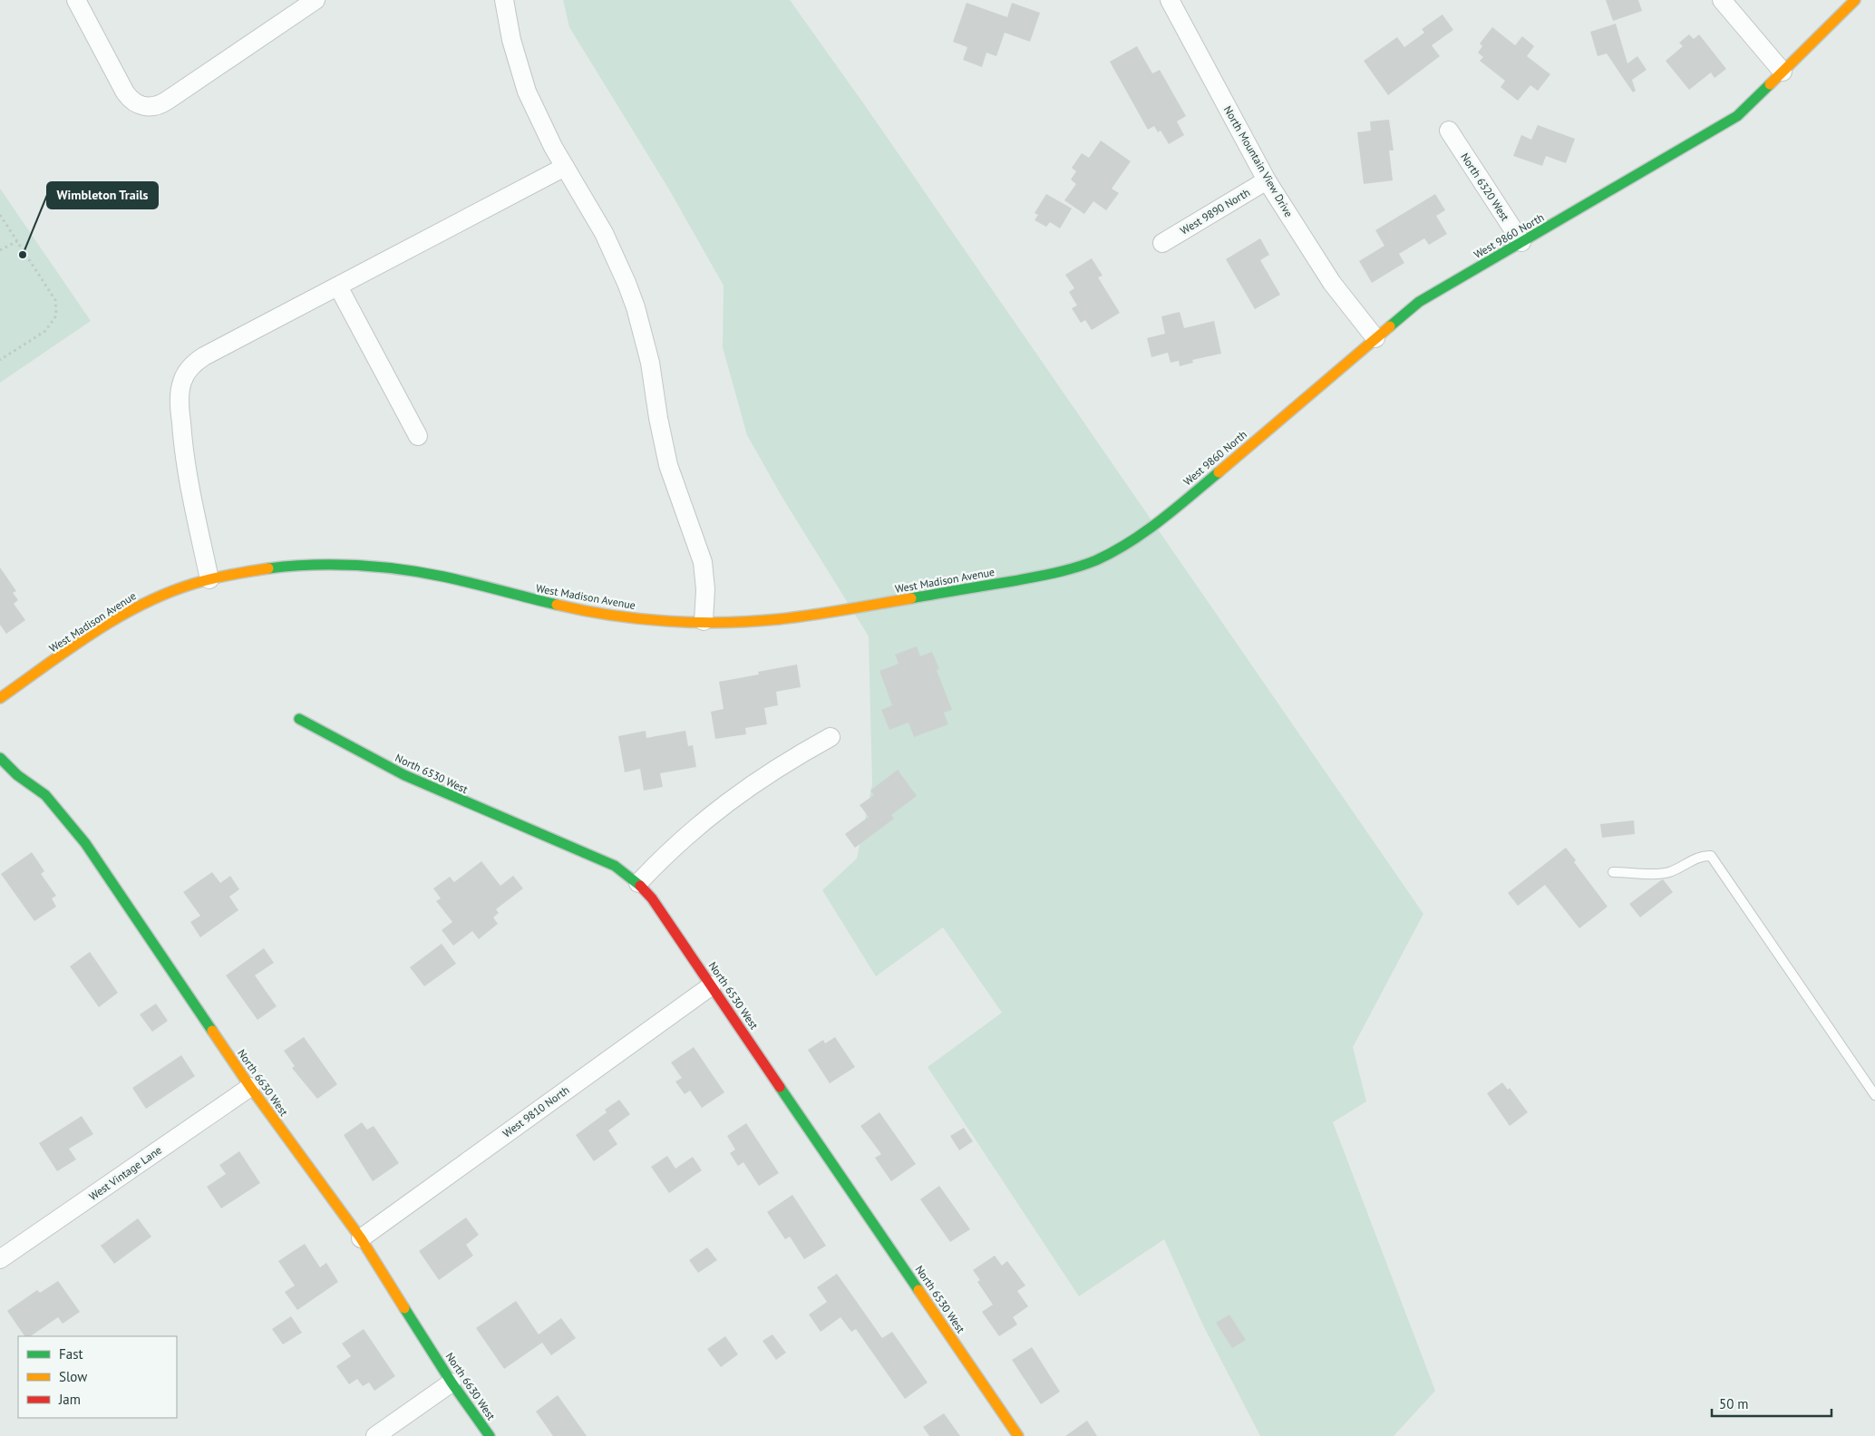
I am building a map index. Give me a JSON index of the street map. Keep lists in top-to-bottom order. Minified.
{"streets":{"street":["North Mountain View Drive","North 6320 West","West 9890 North","West 9860 North","West Madison Avenue","North 6530 West","North 6630 West","West 9810 North","West Vintage Lane"]},"crossings":[["North Mountain View Drive","West 9890 North"],["North Mountain View Drive","West 9860 North"],["North 6320 West","West 9860 North"],["West 9860 North","West Madison Avenue"],["North 6530 West","West 9810 North"],["North 6630 West","West 9810 North"],["North 6630 West","West Vintage Lane"]],"places":["Wimbleton Trails"],"legend":["Fast","Slow","Jam"],"scale_bar":"50 m"}
